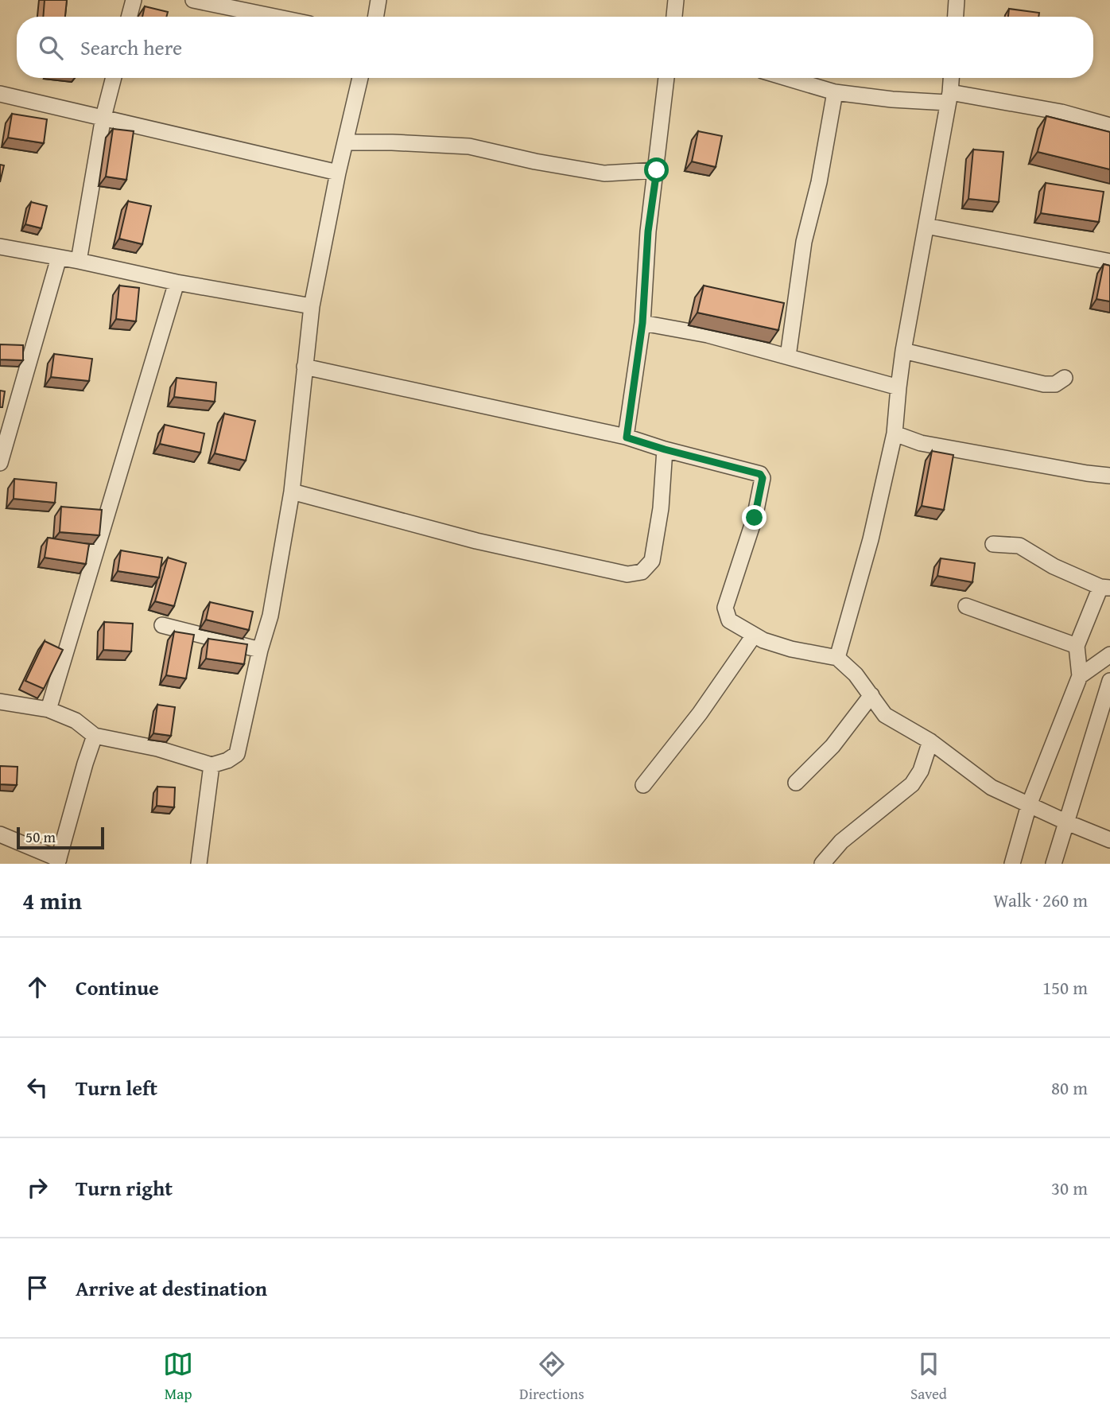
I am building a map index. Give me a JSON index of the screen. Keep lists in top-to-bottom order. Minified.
{"scale_bar":"50 m","page":{"search":"Search here","scale":"50 m","heading":["4 min","Walk · 260 m"],"list":[["Continue","150 m"],["Turn left","80 m"],["Turn right","30 m"],"Arrive at destination"],"nav":["Map","Directions","Saved"]}}
